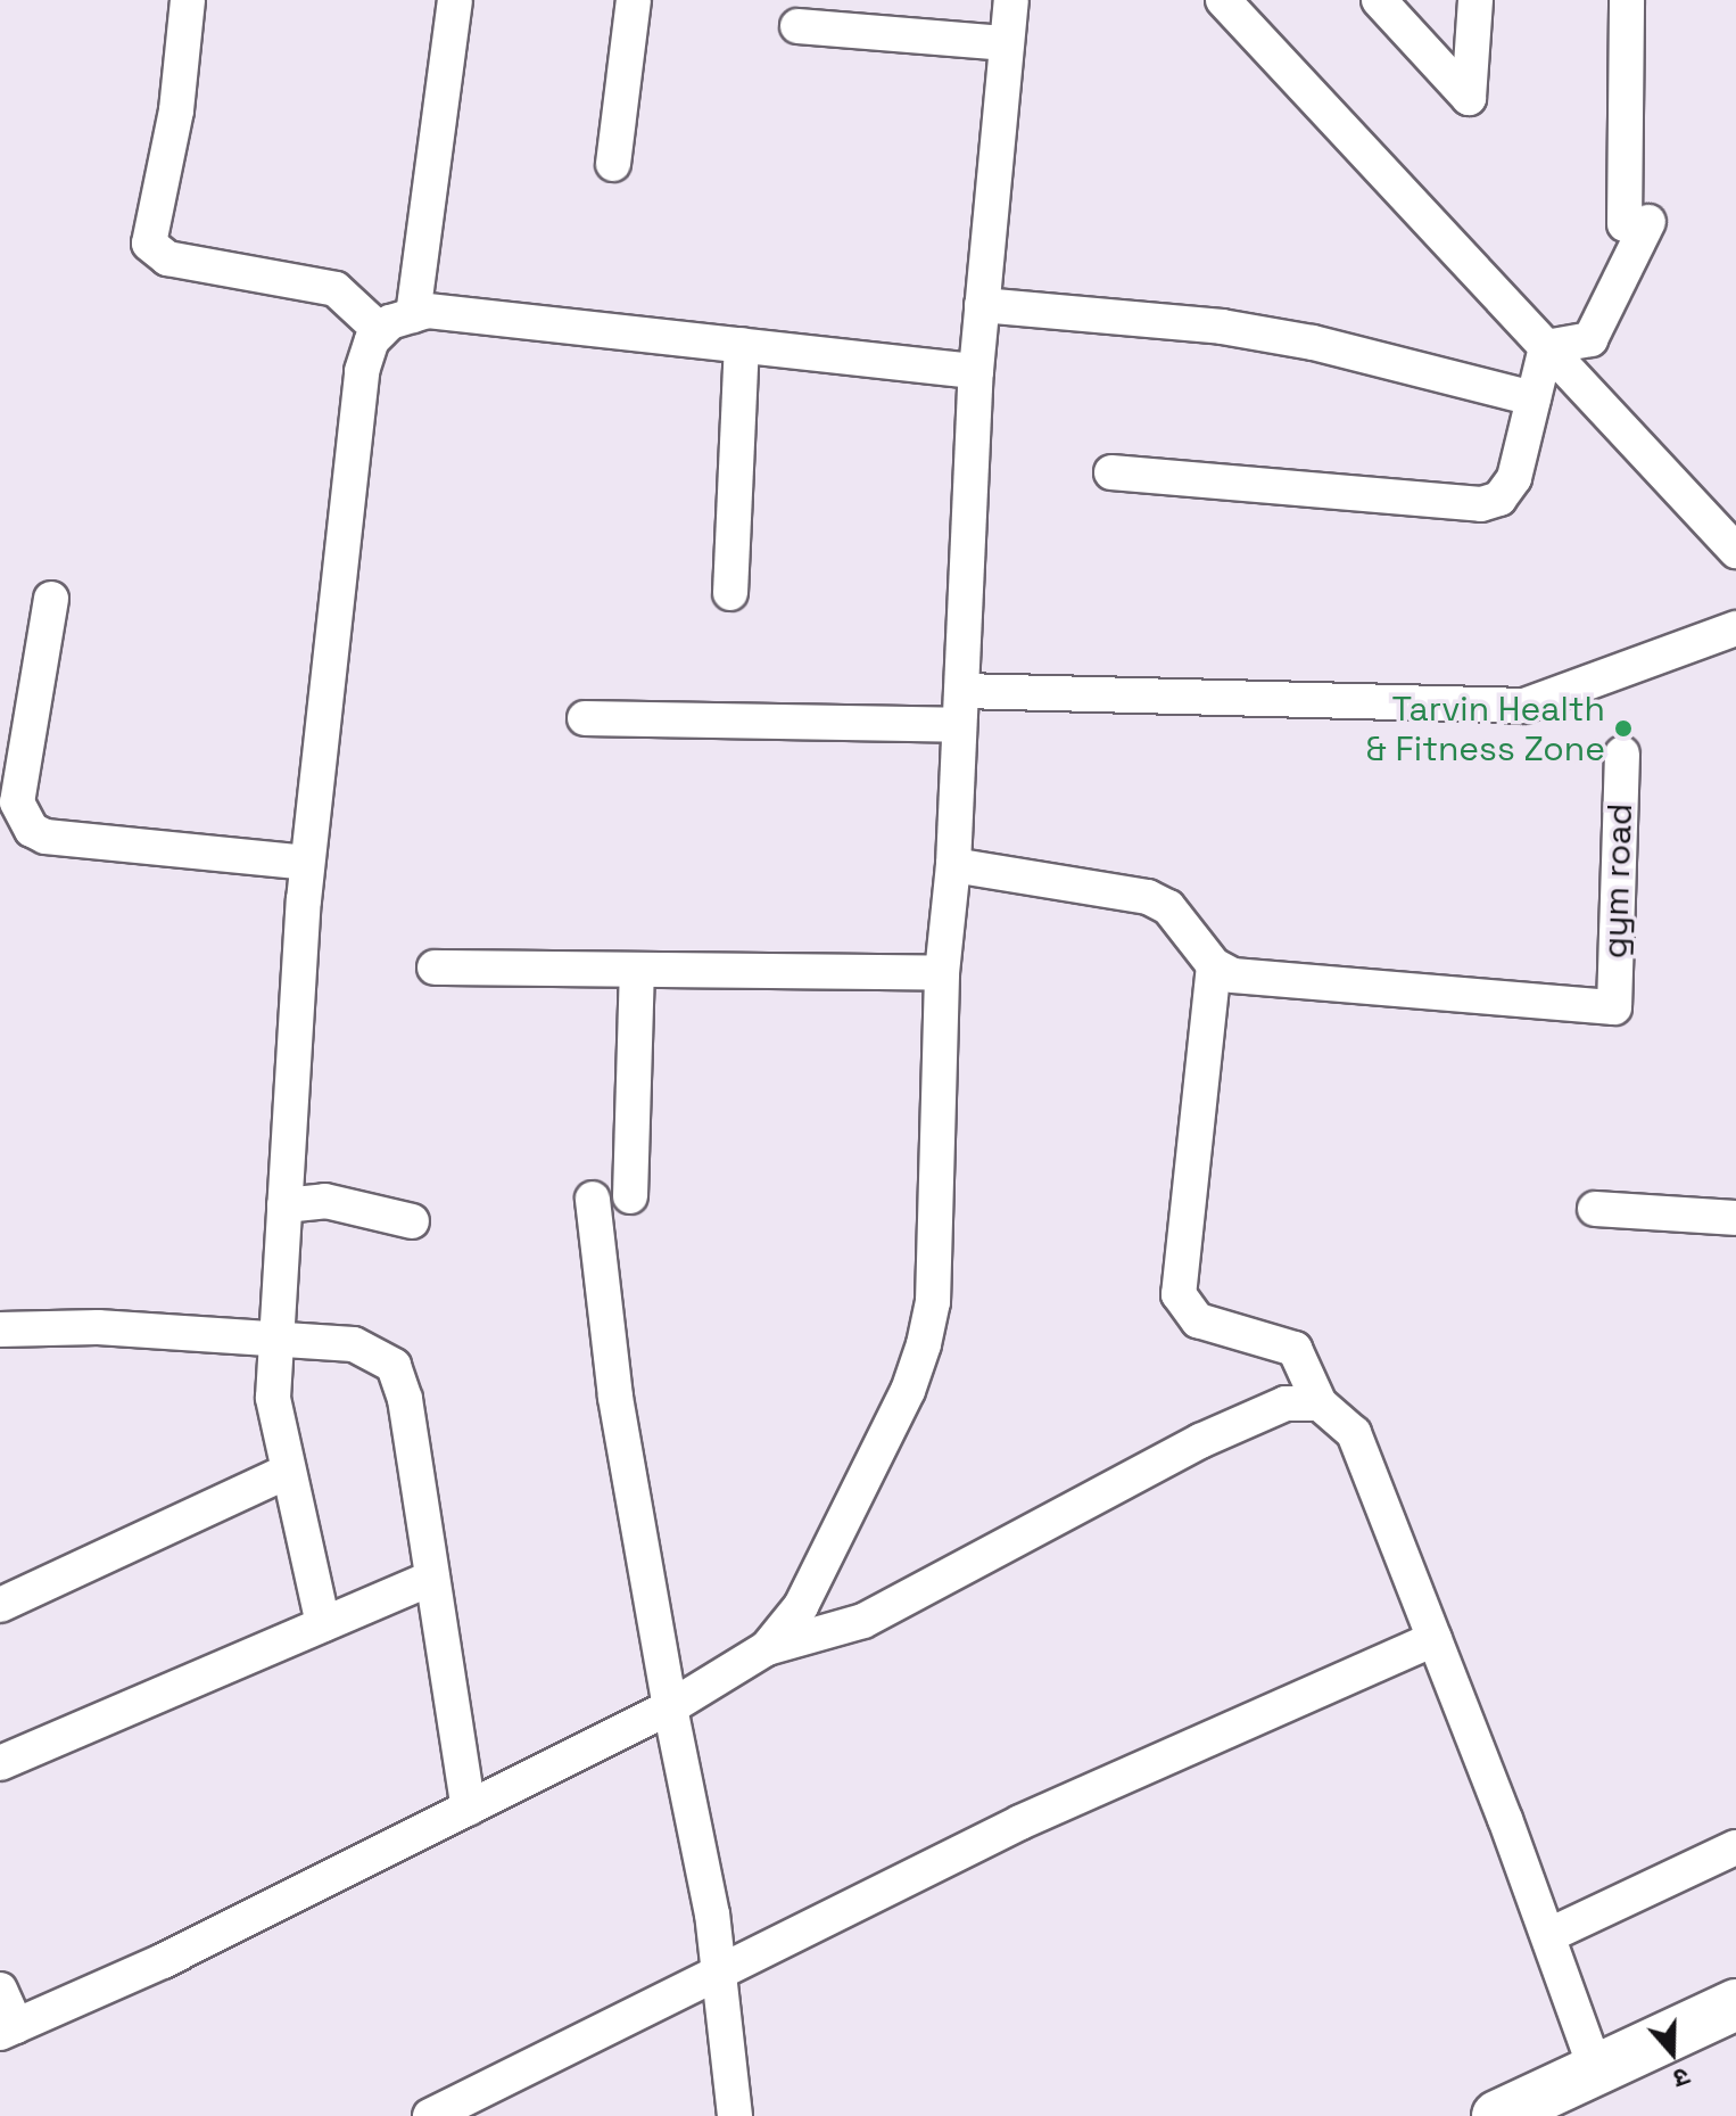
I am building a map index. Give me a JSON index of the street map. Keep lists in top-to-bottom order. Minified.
{"streets":{"street":["gym road"]},"places":["Tarvin Health & Fitness Zone"],"north":"bottom"}
